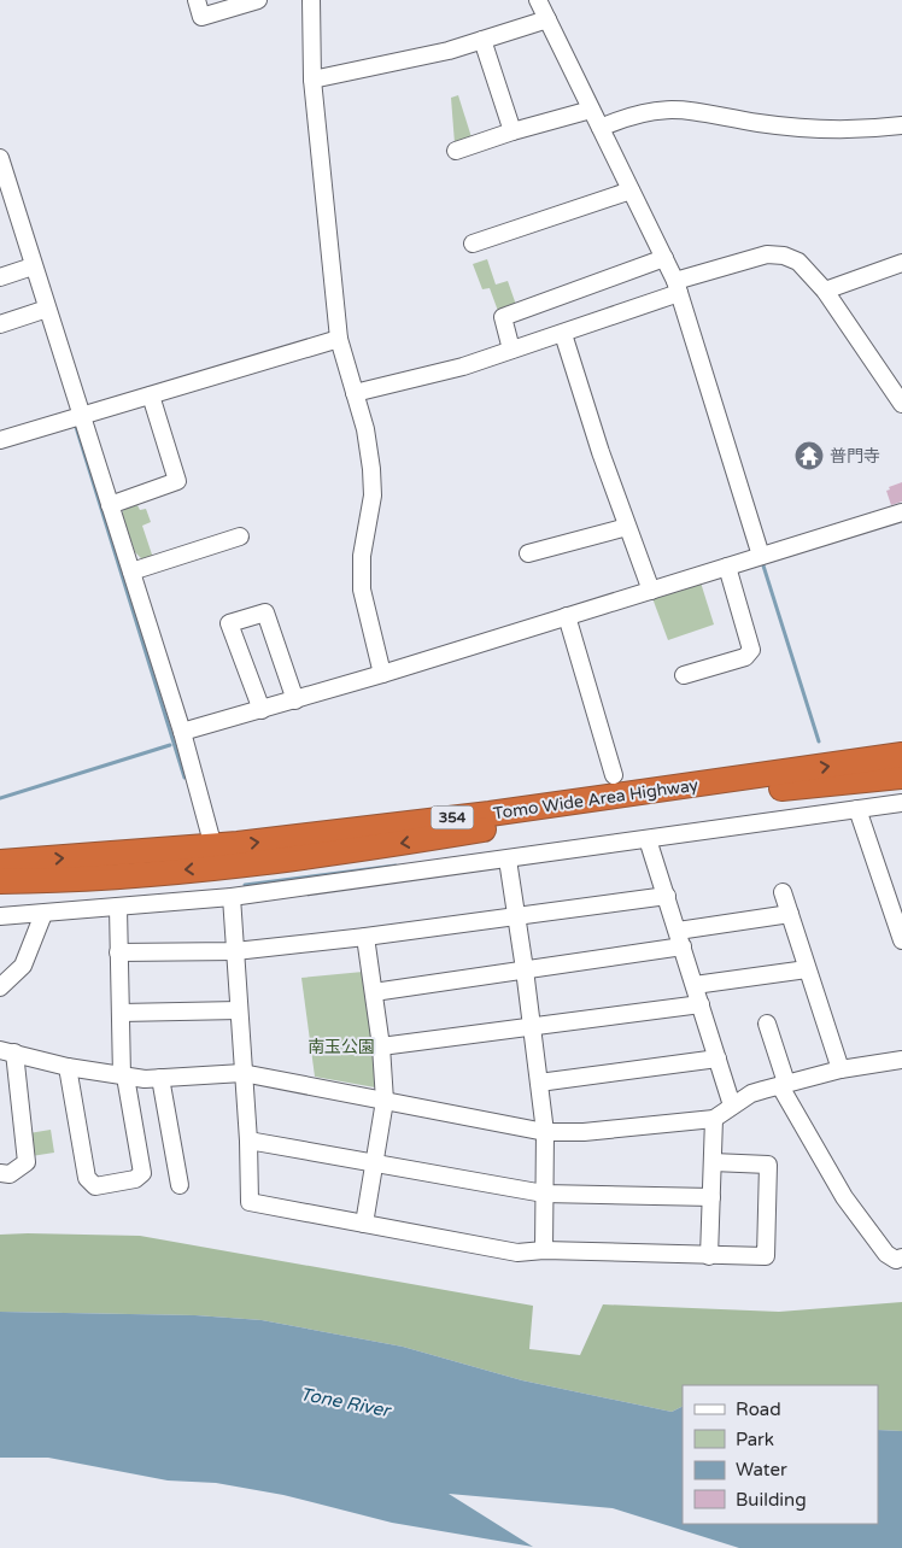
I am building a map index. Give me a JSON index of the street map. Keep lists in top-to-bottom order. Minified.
{"streets":{"highway":["Tomo Wide Area Highway","354"]},"water":["Tone River"],"parks":["南玉公園"],"places":{"temple":["普門寺"]},"legend":["Road","Park","Water","Building"]}
